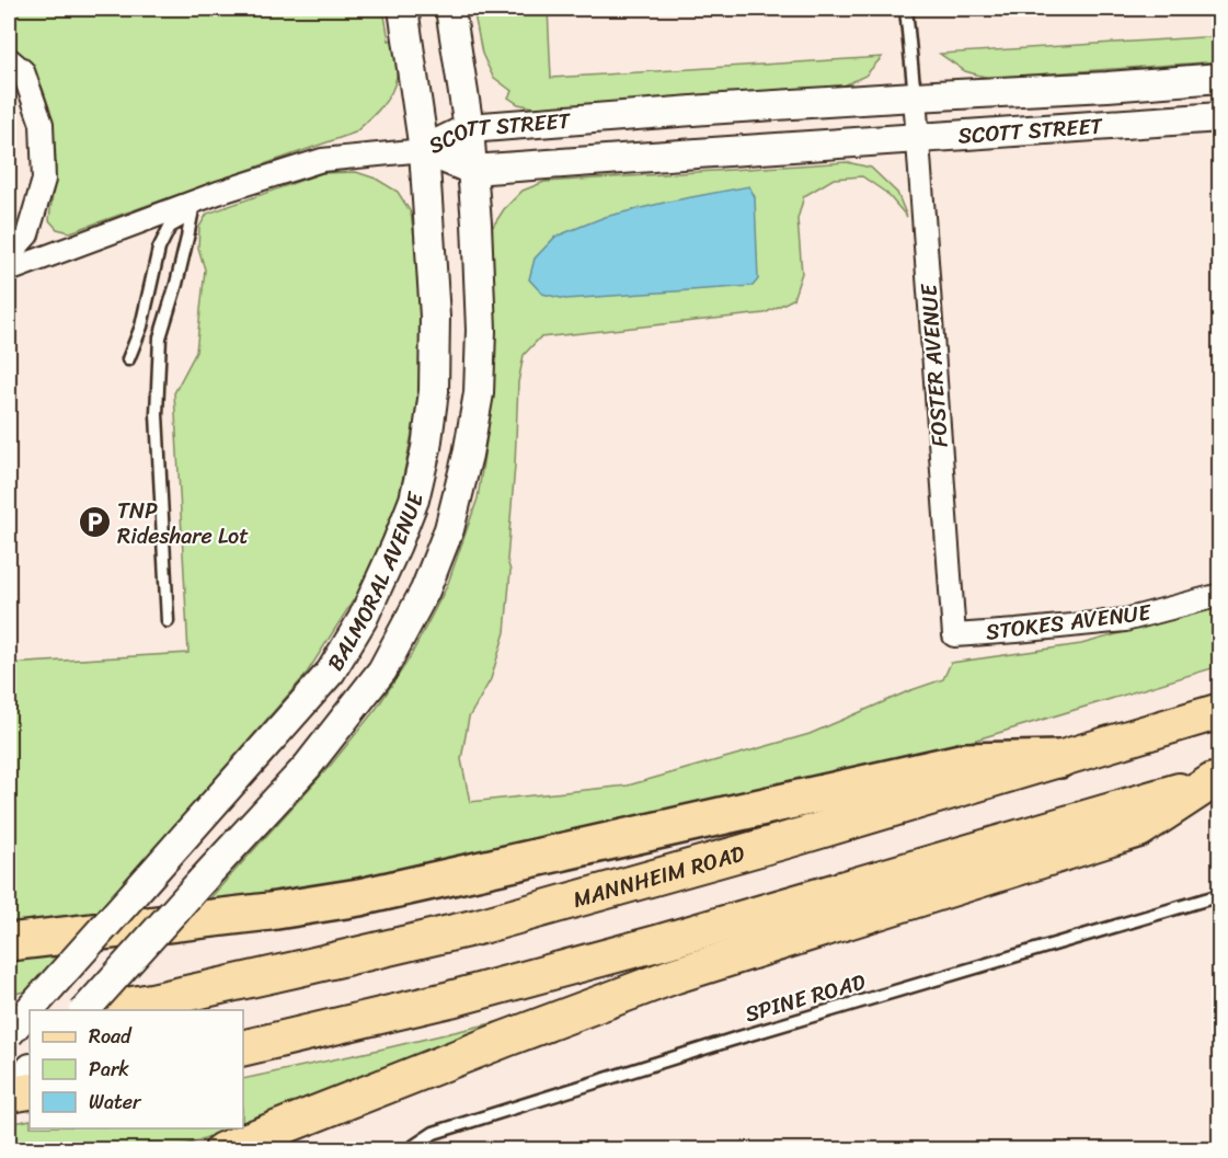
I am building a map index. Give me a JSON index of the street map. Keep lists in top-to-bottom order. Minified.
{"streets":{"main road":["MANNHEIM ROAD"],"street":["SCOTT STREET","FOSTER AVENUE","BALMORAL AVENUE","STOKES AVENUE"],"lane":["SPINE ROAD"]},"crossings":[["SCOTT STREET","FOSTER AVENUE"],["SCOTT STREET","BALMORAL AVENUE"],["FOSTER AVENUE","STOKES AVENUE"]],"places":{"parking":["TNP Rideshare Lot"]},"legend":["Road","Park","Water"]}
